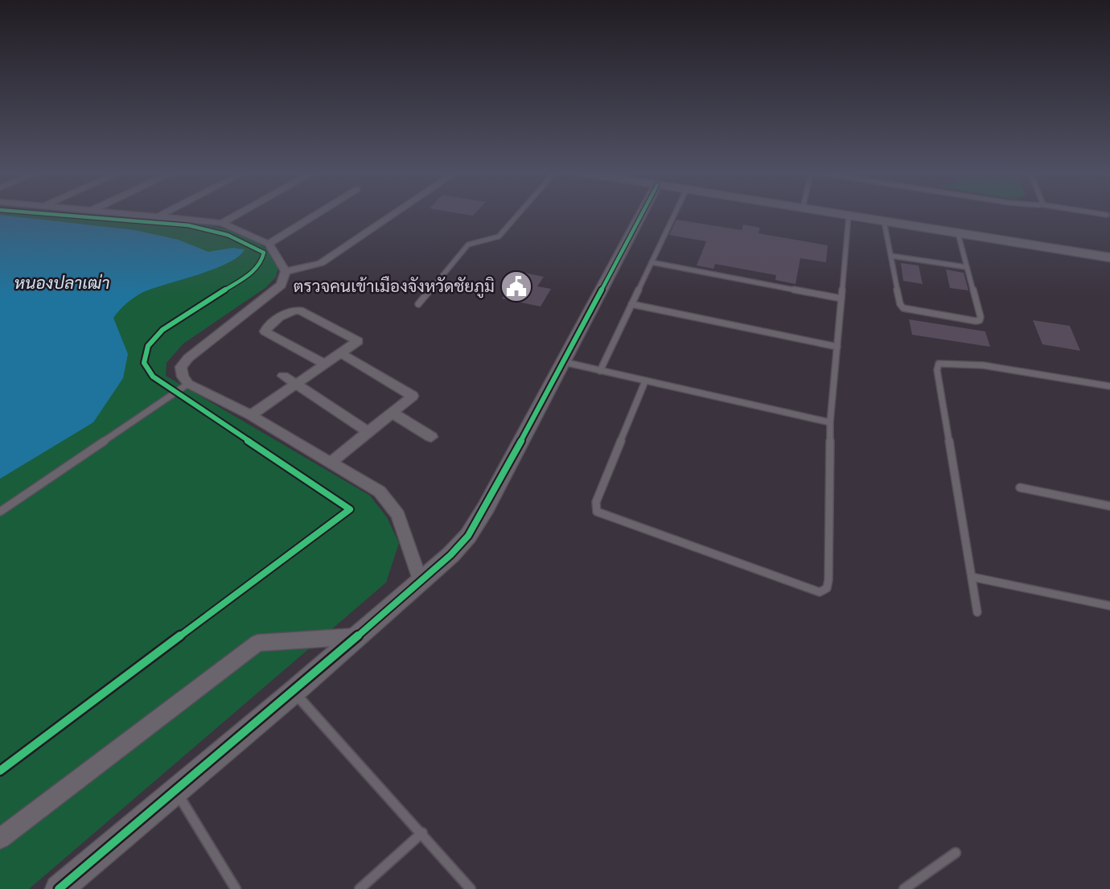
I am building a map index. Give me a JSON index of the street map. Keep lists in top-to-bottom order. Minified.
{"water":["หนองปลาเฒ่า"],"places":{"public building":["ตรวจคนเข้าเมืองจังหวัดชัยภูมิ"]}}
